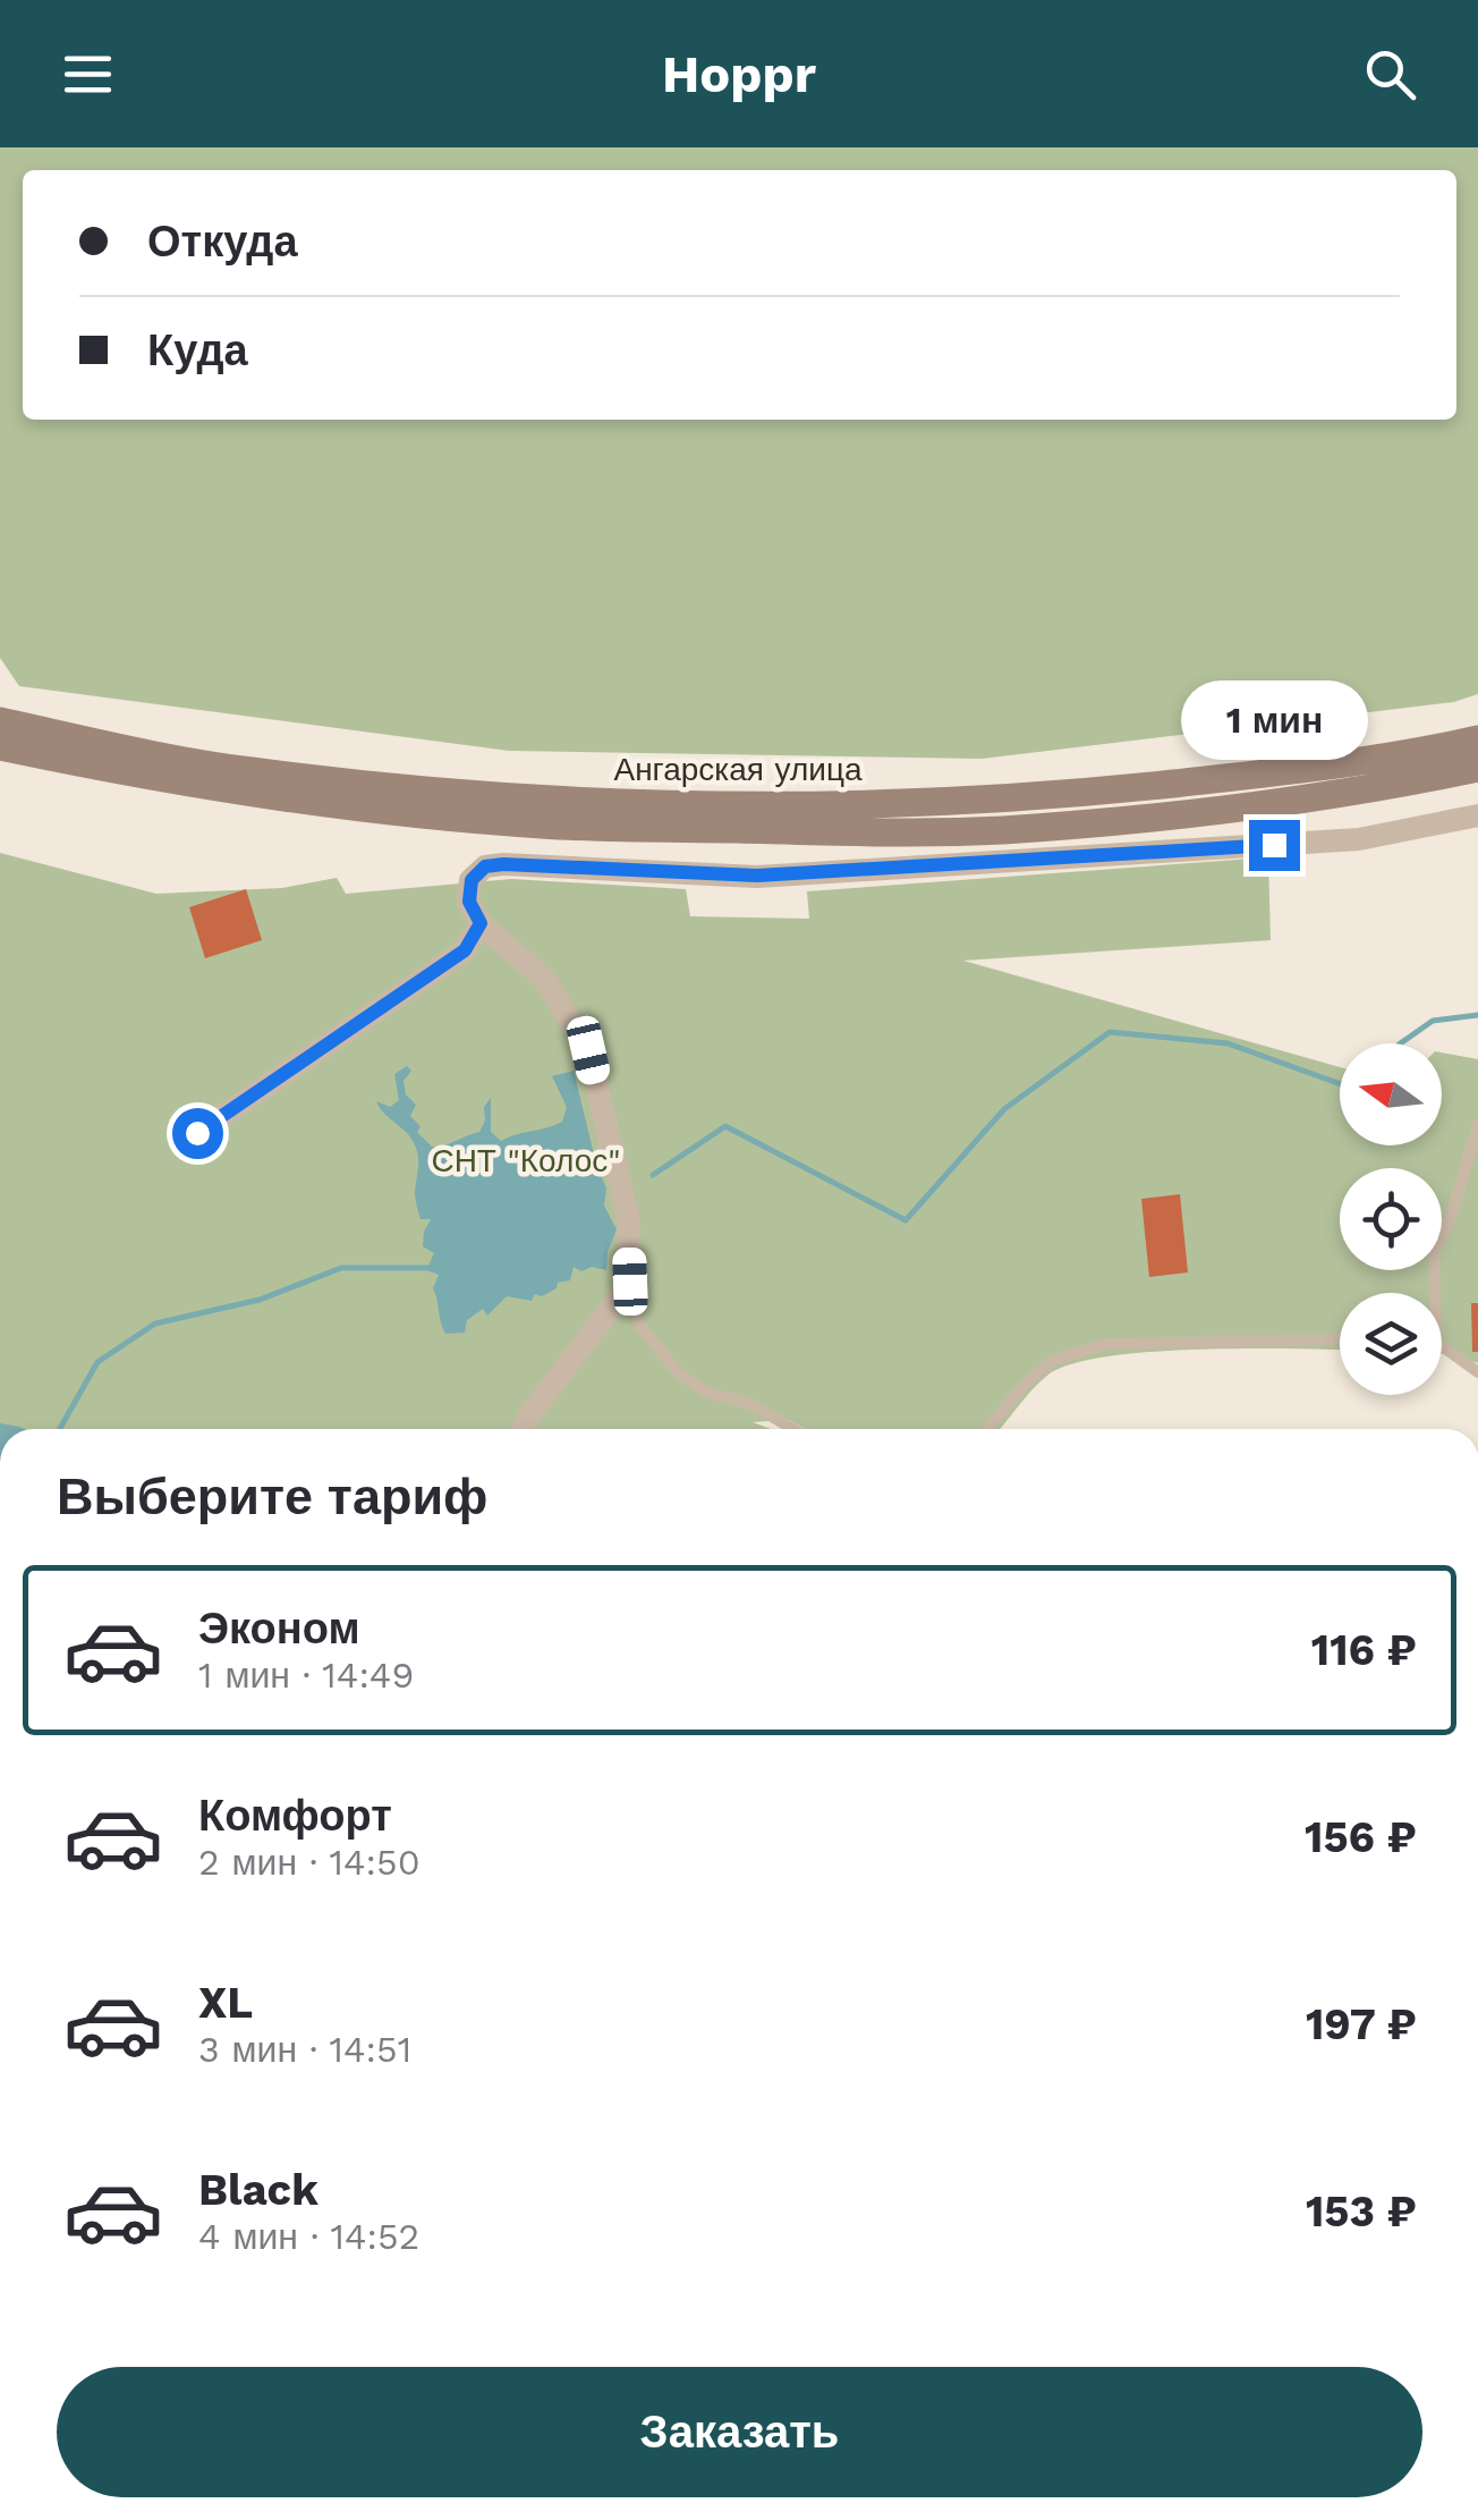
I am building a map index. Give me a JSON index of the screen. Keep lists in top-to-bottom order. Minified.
{"streets":{"main road":["Ангарская улица"]},"parks":["СНТ \"Колос\""],"north":"left","page":{"header":"Hoppr","banner":["Откуда","Куда"],"bubble":"1 мин","heading":"Выберите тариф","list":[{"name":"Эконом","note":"1 мин · 14:49","value":"116 ₽"},{"name":"Комфорт","note":"2 мин · 14:50","value":"156 ₽"},{"name":"XL","note":"3 мин · 14:51","value":"197 ₽"},{"name":"Black","note":"4 мин · 14:52","value":"153 ₽"}],"buttons":"Заказать"}}
